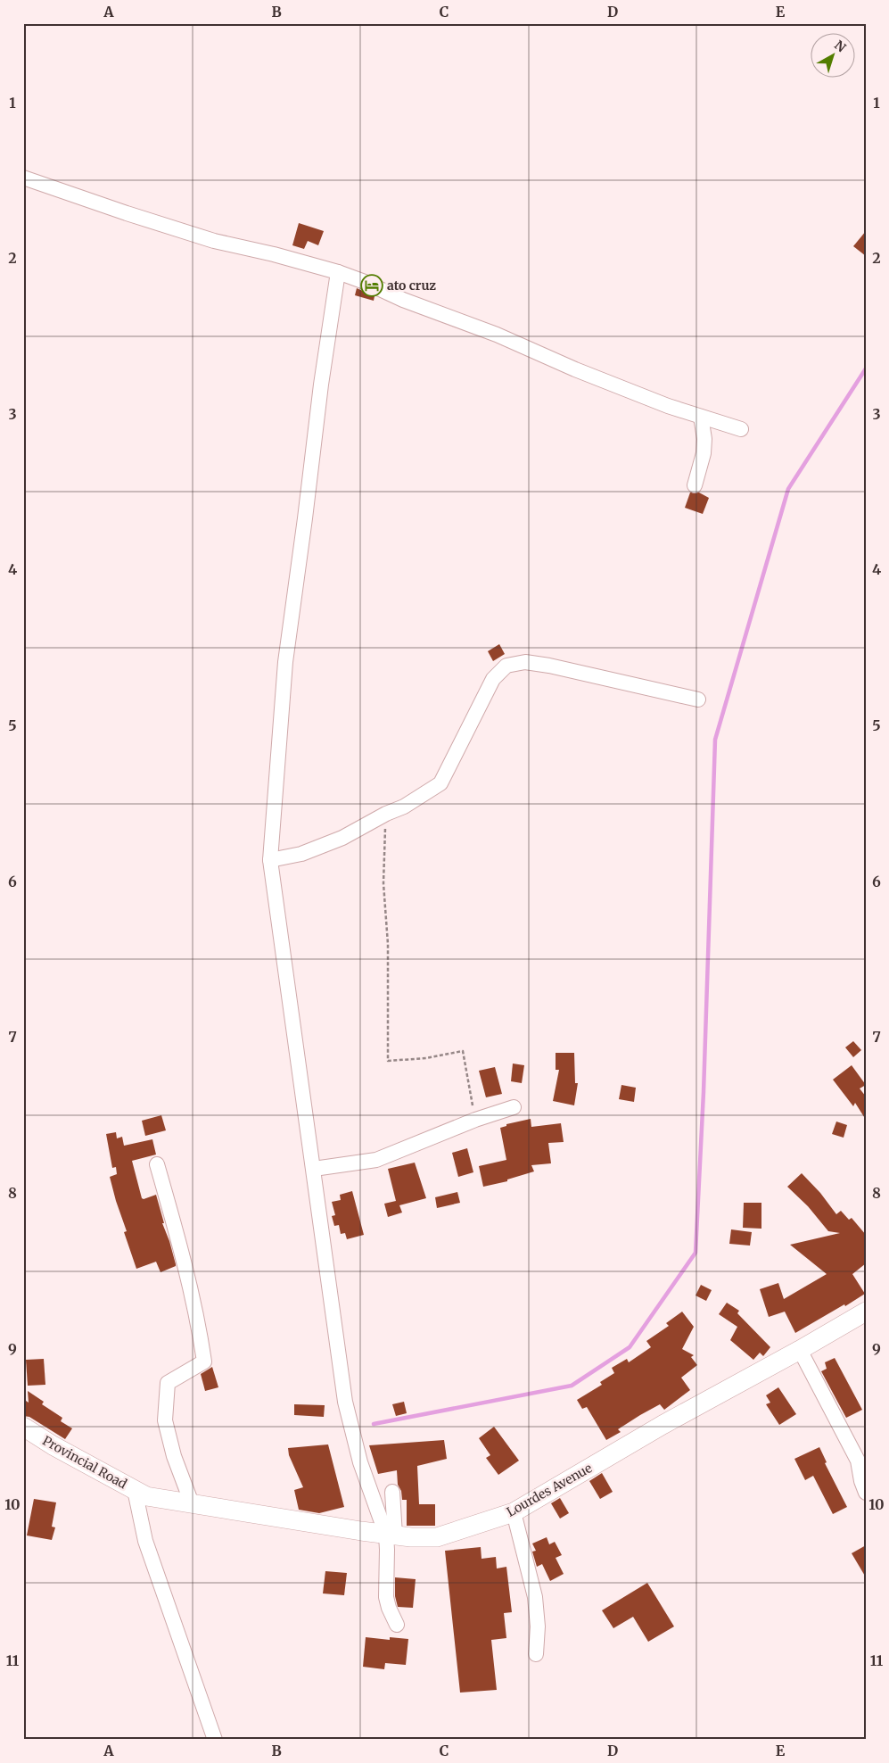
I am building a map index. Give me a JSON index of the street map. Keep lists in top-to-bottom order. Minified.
{"streets":{"main road":["Provincial Road","Lourdes Avenue"]},"crossings":[["Provincial Road","Lourdes Avenue"]],"places":{"hotel":["ato cruz"]},"north":"top right","grid":{"columns":["A","B","C","D","E"],"rows":["1","2","3","4","5","6","7","8","9","10","11"]}}
